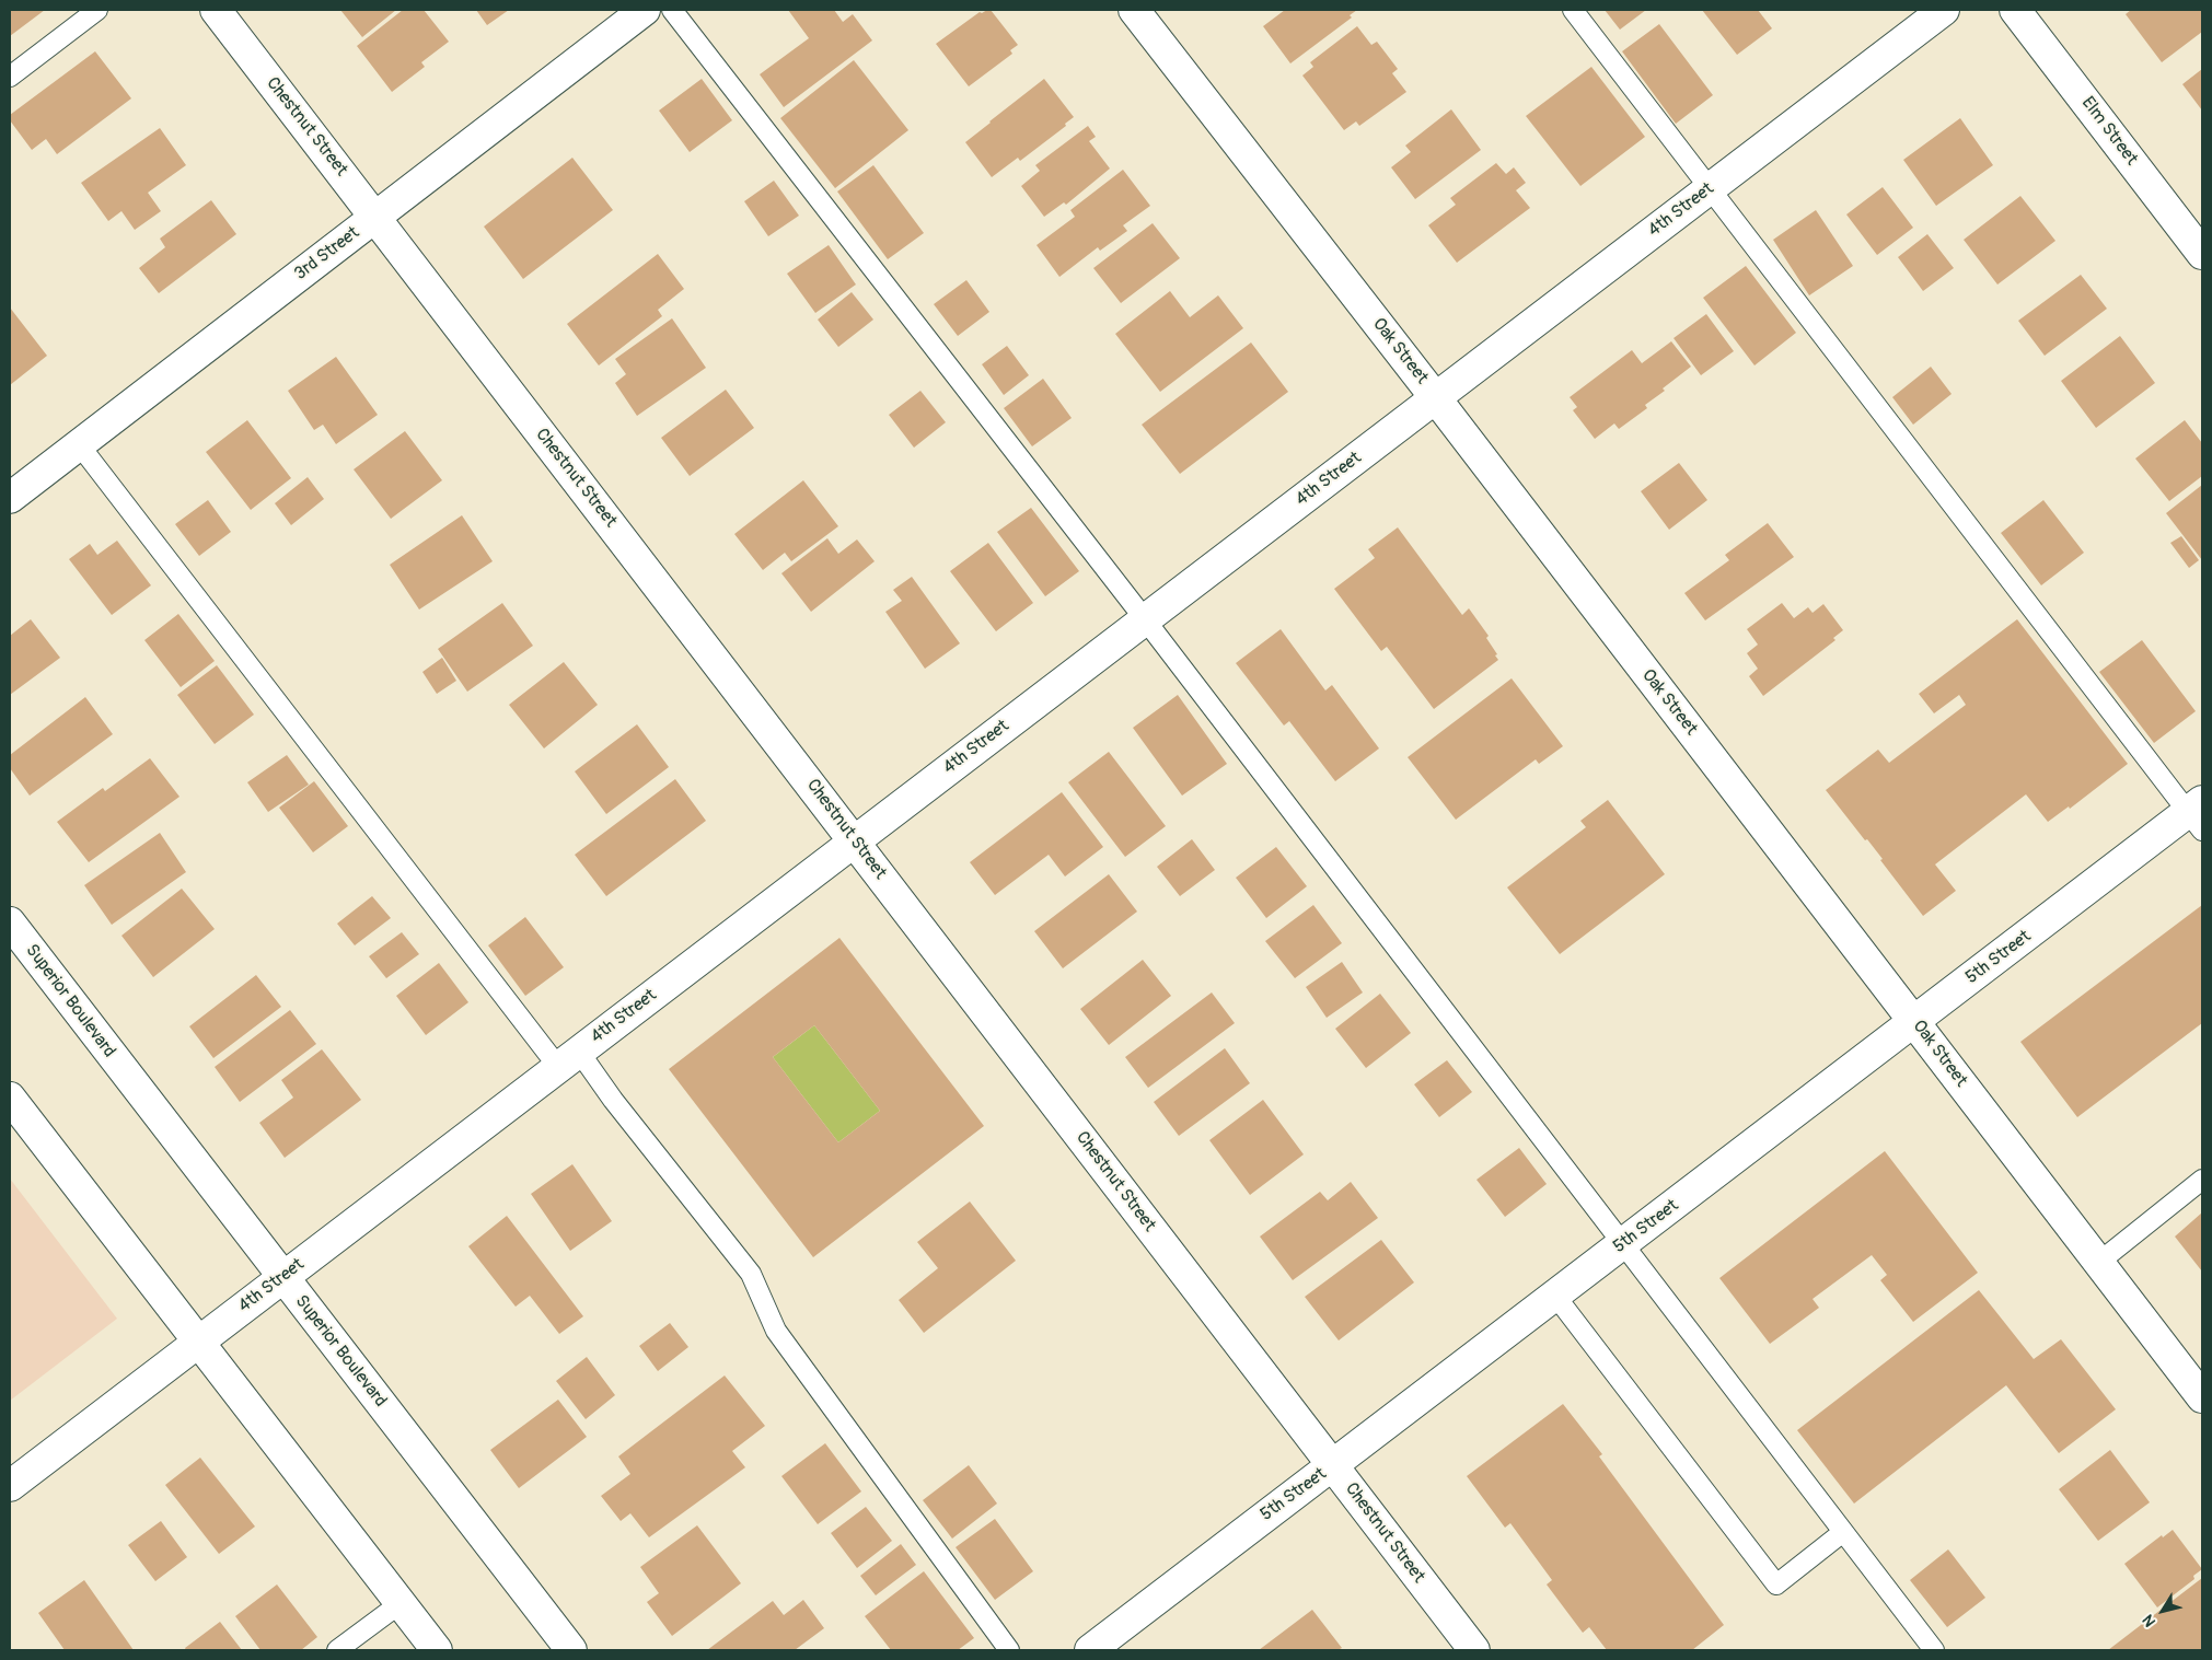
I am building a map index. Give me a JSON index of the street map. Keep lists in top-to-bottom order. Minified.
{"streets":{"street":["Chestnut Street","Elm Street","4th Street","3rd Street","Oak Street","5th Street","Superior Boulevard"]},"crossings":[["Chestnut Street","4th Street"],["Chestnut Street","3rd Street"],["Chestnut Street","5th Street"],["4th Street","Oak Street"],["4th Street","Superior Boulevard"],["Oak Street","5th Street"]],"north":"bottom left"}
